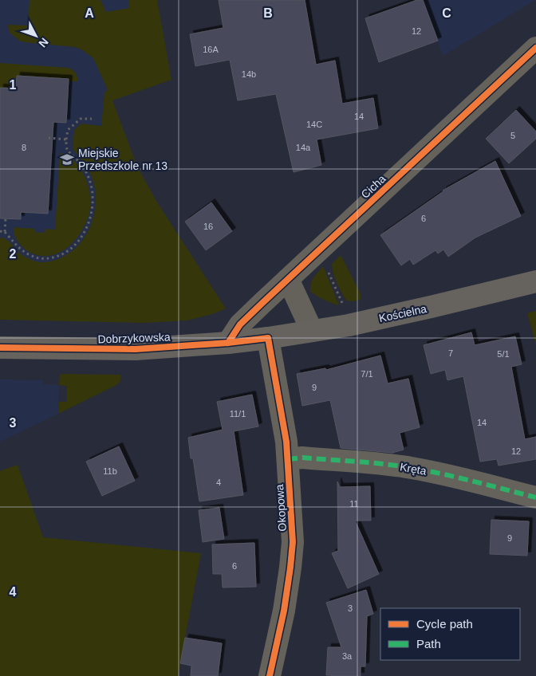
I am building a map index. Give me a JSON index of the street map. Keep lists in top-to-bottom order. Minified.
{"streets":{"main road":["Kościelna","Dobrzykowska"],"street":["Cicha","Kręta","Okopowa"]},"crossings":[["Cicha","Dobrzykowska"],["Kościelna","Dobrzykowska"],["Kościelna","Okopowa"],["Dobrzykowska","Okopowa"],["Kręta","Okopowa"]],"places":{"school or university":["Miejskie Przedszkole nr 13"]},"house_numbers":["12","16A","14b","14","14C","5","8","14a","6","16","7","5/1","7/1","9","11/1","14","12","11b","4","11","9","6","3","3a"],"legend":["Cycle path","Path"],"north":"bottom right","grid":{"columns":["A","B","C"],"rows":["1","2","3","4"]}}
